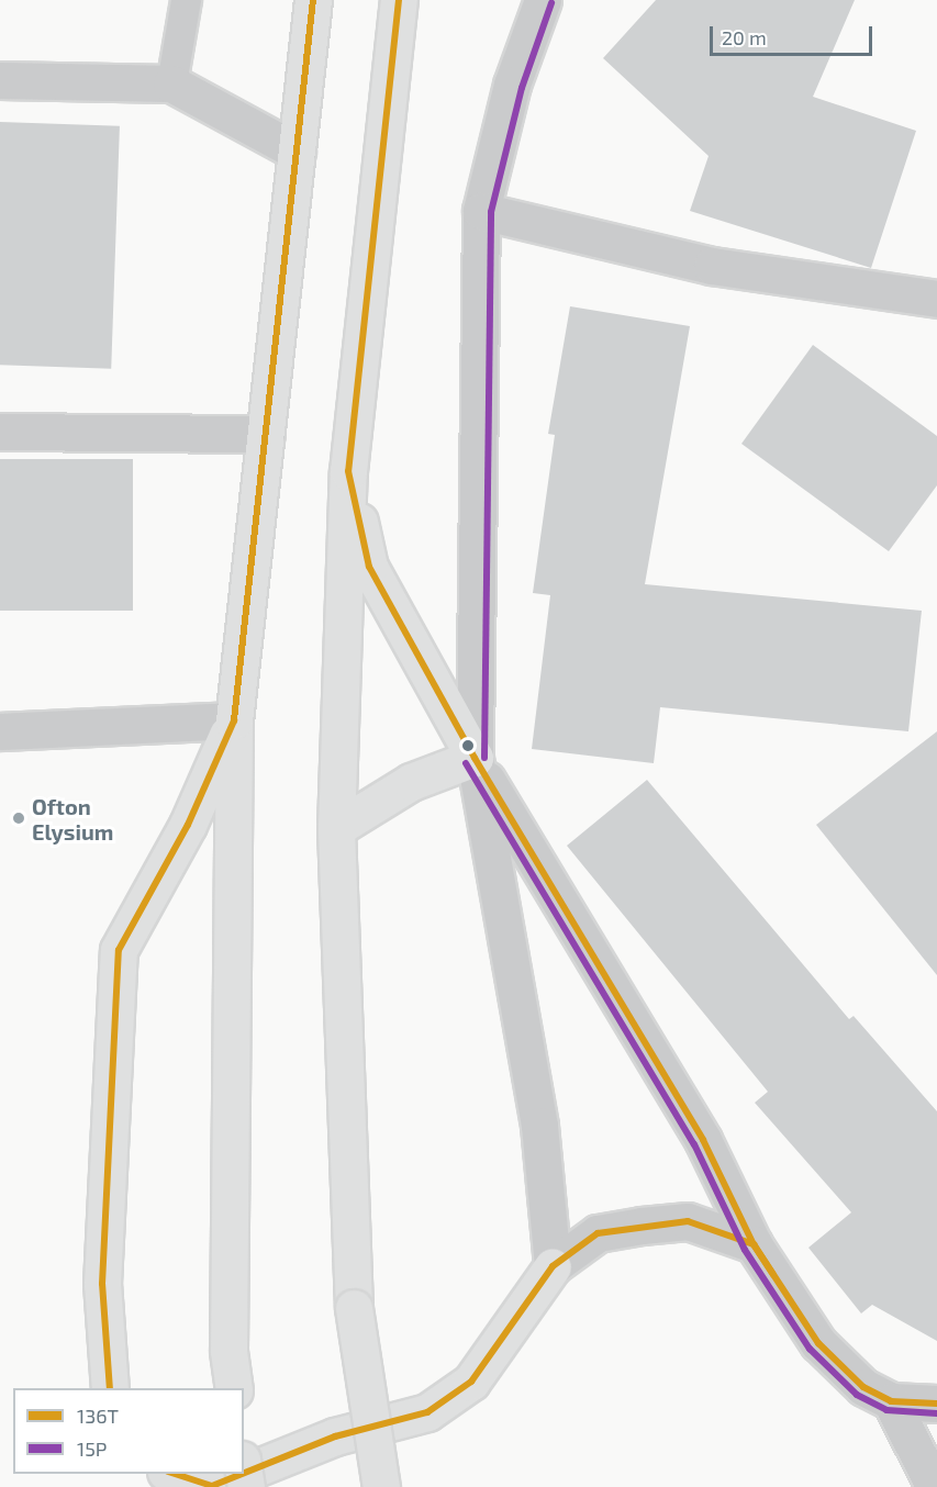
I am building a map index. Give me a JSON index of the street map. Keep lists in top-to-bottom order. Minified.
{"places":["Ofton Elysium"],"lines":["transit line 136T","transit line 15P"],"legend":["136T","15P"],"scale_bar":"20 m"}
